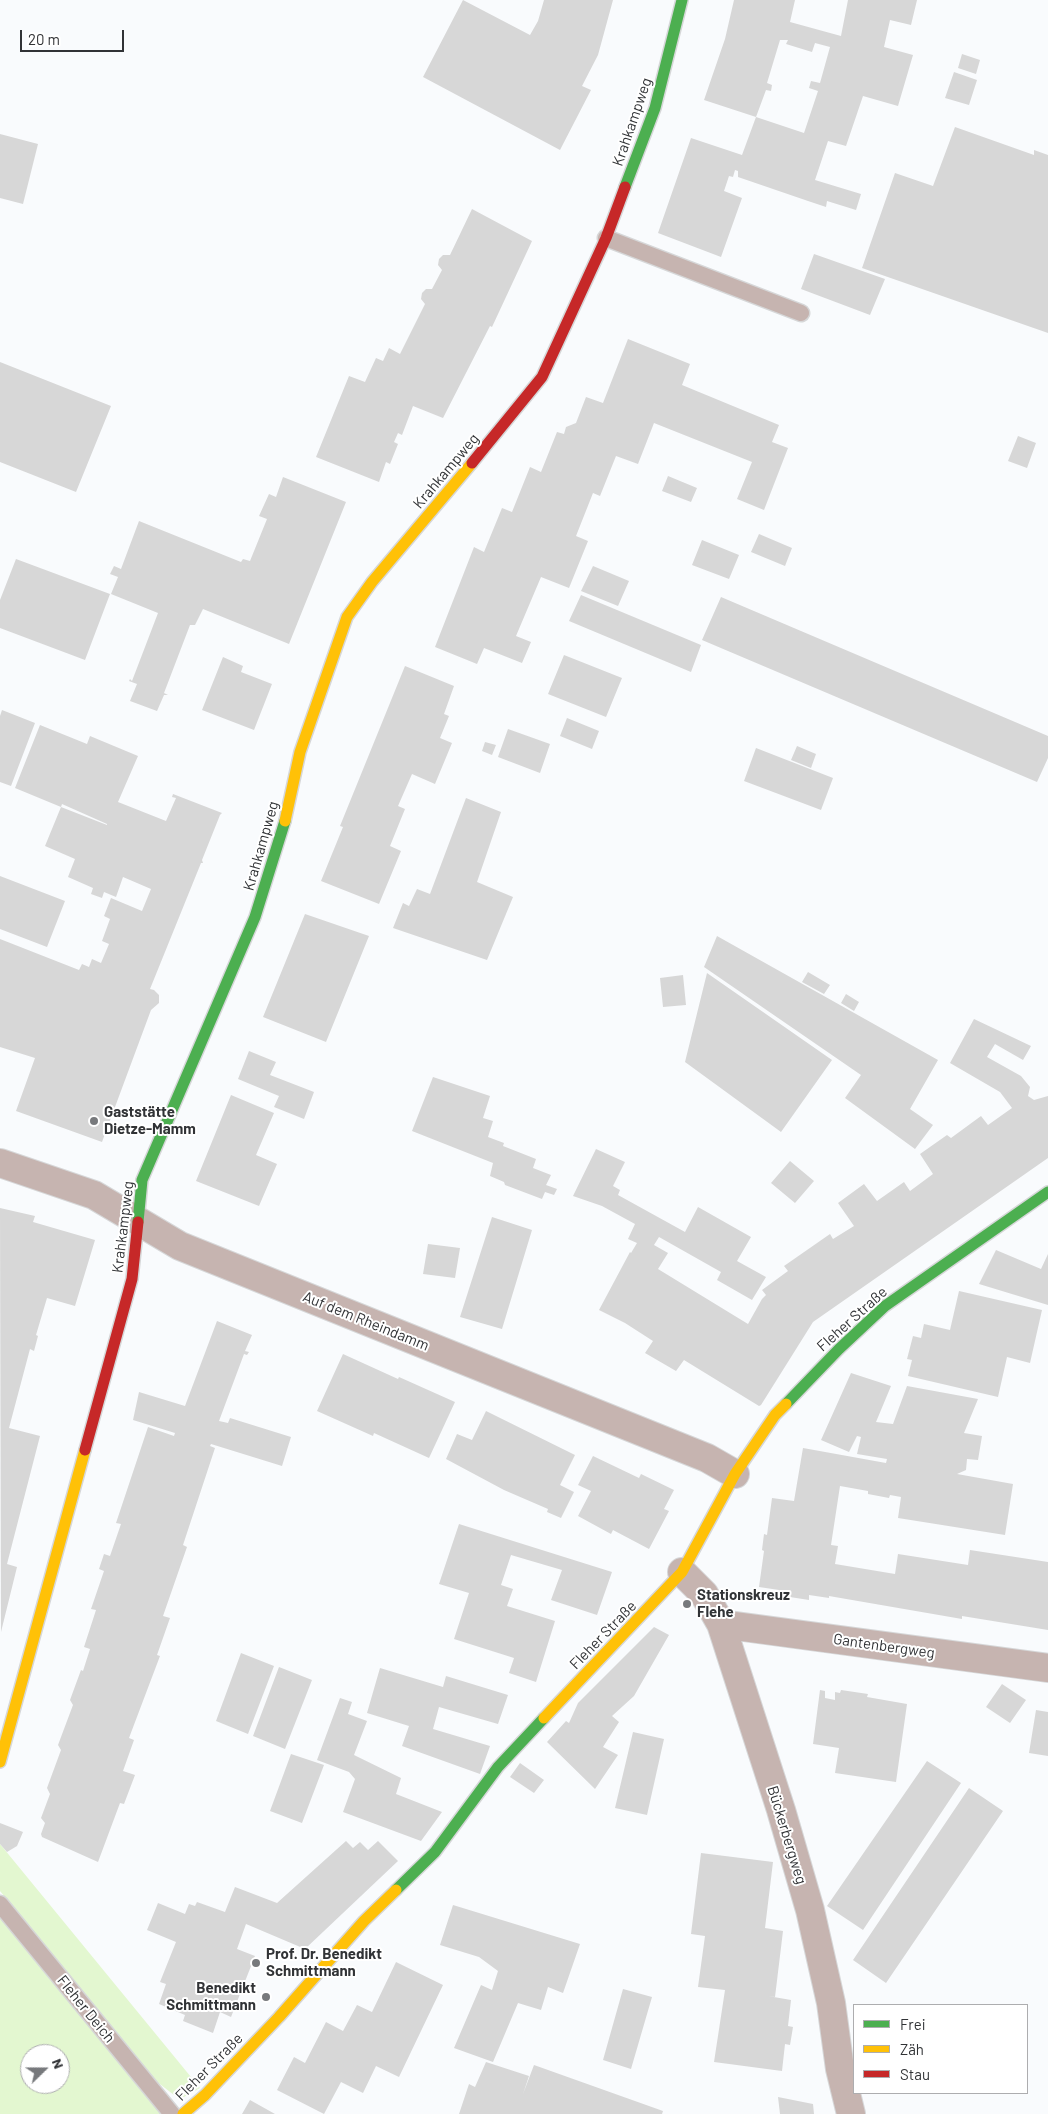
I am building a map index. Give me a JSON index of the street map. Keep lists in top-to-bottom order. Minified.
{"streets":{"street":["Krahkampweg","Fleher Straße","Auf dem Rheindamm","Gantenbergweg","Bückerbergweg"],"lane":["Fleher Deich"]},"crossings":[["Krahkampweg","Auf dem Rheindamm"],["Fleher Straße","Auf dem Rheindamm"],["Fleher Straße","Bückerbergweg"],["Gantenbergweg","Bückerbergweg"]],"places":["Gaststätte Dietze-Mamm","Stationskreuz Flehe","Prof. Dr. Benedikt Schmittmann","Benedikt Schmittmann"],"legend":["Frei","Zäh","Stau"],"scale_bar":"20 m","north":"right"}
